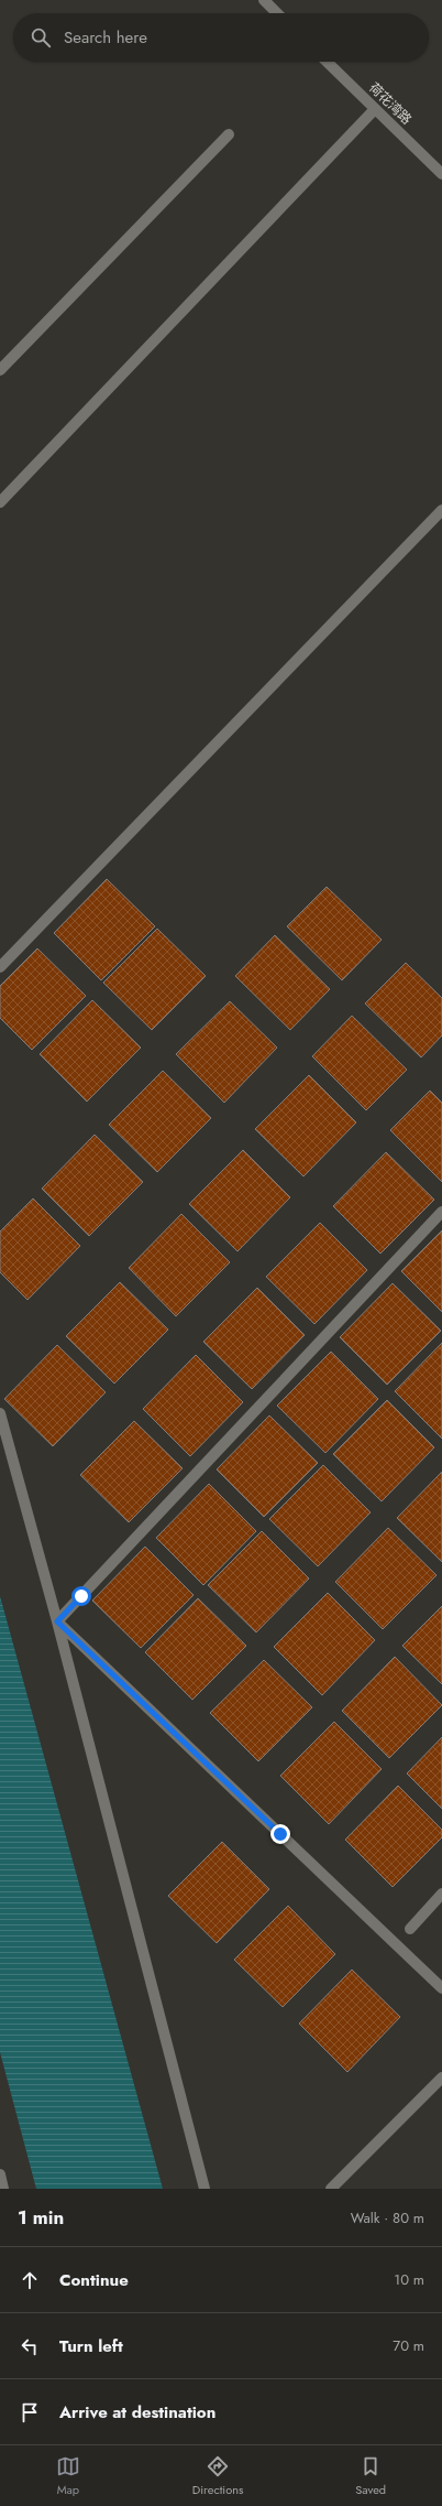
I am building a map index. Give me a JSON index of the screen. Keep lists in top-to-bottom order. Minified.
{"streets":{"street":["荷花湾路"]},"page":{"search":"Search here","heading":["1 min","Walk · 80 m"],"list":[["Continue","10 m"],["Turn left","70 m"],"Arrive at destination"],"nav":["Map","Directions","Saved"]}}
